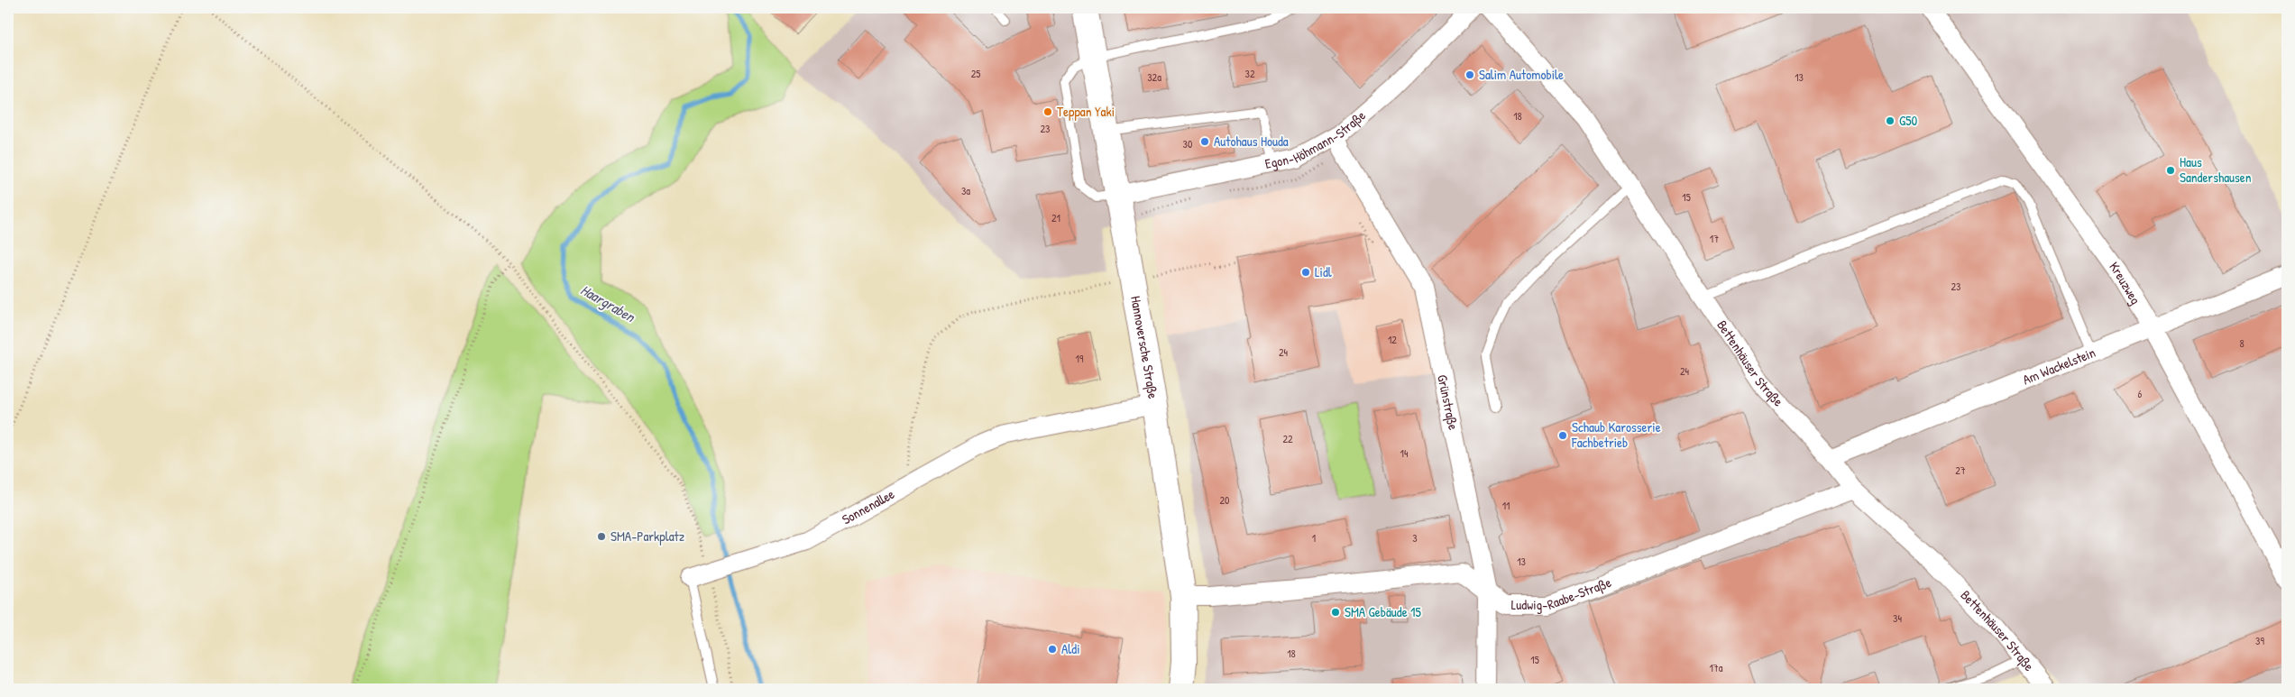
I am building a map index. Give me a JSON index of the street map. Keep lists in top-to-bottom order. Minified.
{"streets":{"main road":["Hannoversche Straße"],"street":["Egon-Höhmann-Straße","Kreuzweg","Bettenhäuser Straße","Am Wackelstein","Grünstraße","Sonnenallee","Ludwig-Raabe-Straße"]},"crossings":[["Egon-Höhmann-Straße","Hannoversche Straße"],["Egon-Höhmann-Straße","Grünstraße"],["Kreuzweg","Am Wackelstein"],["Hannoversche Straße","Sonnenallee"],["Hannoversche Straße","Ludwig-Raabe-Straße"],["Bettenhäuser Straße","Am Wackelstein"],["Bettenhäuser Straße","Ludwig-Raabe-Straße"],["Grünstraße","Ludwig-Raabe-Straße"]],"water":["Haargraben"],"places":["Salim Automobile","Teppan Yaki","G50","Autohaus Houda","Haus Sandershausen","Lidl","Schaub Karosserie Fachbetrieb","SMA-Parkplatz","SMA Gebäude 15","Aldi"],"house_numbers":["25","32","32a","13","18","23","30","3a","15","21","17","23","12","8","24","19","24","6","22","14","27","20","11","1","3","13","34","39","18","15","17a"]}
